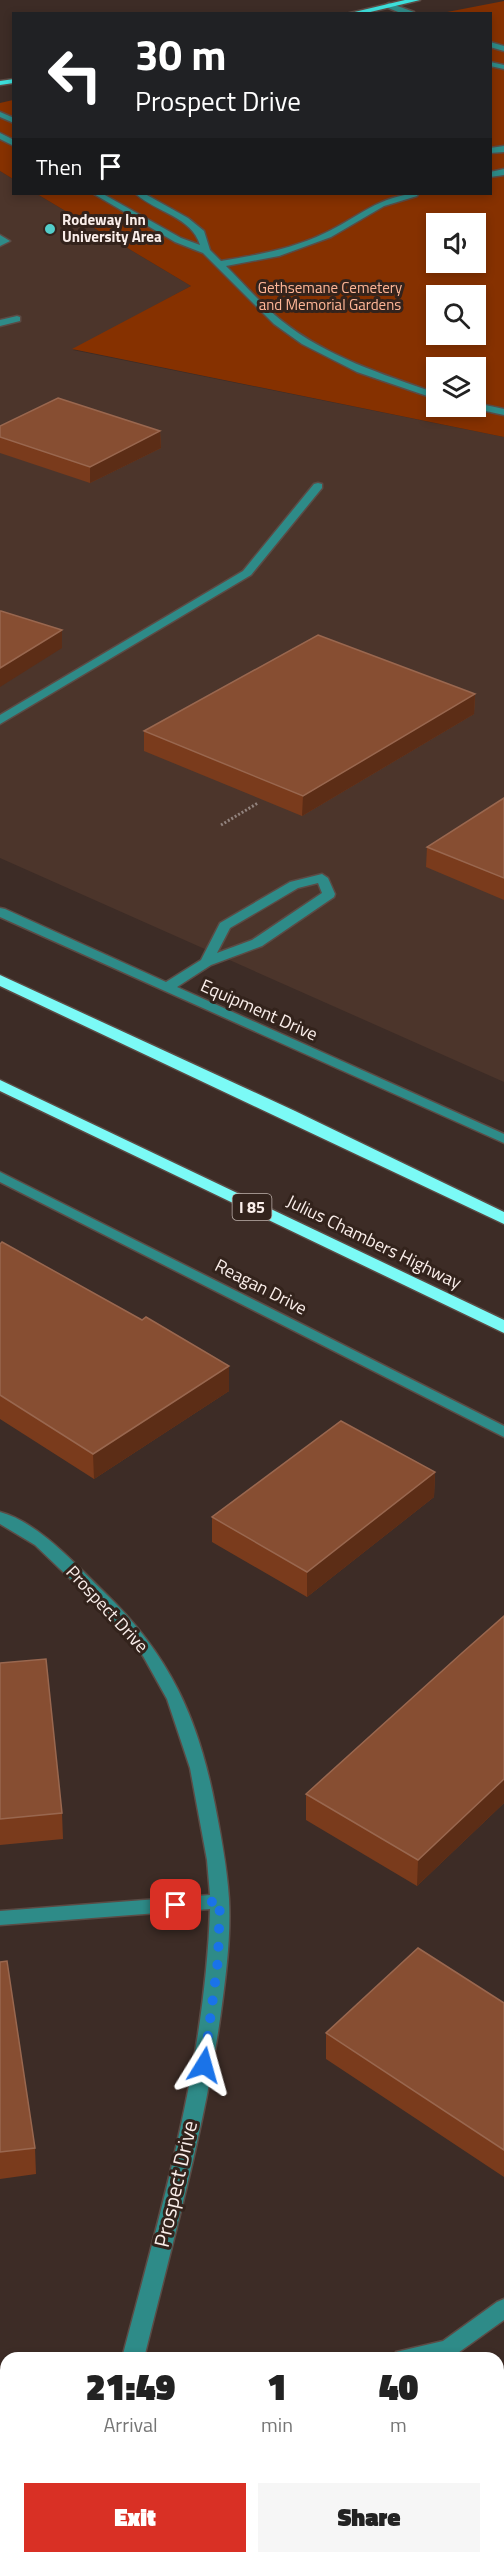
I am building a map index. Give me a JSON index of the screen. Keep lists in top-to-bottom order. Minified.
{"streets":{"highway":["I 85","Julius Chambers Highway"],"street":["Equipment Drive","Reagan Drive","Prospect Drive"]},"parks":["Gethsemane Cemetery and Memorial Gardens"],"places":["Rodeway Inn University Area"],"page":{"turn":["30 m","Prospect Drive"],"then":"Then","eta":["21:49","Arrival","1","min","40","m"],"buttons":["Exit","Share"]}}
